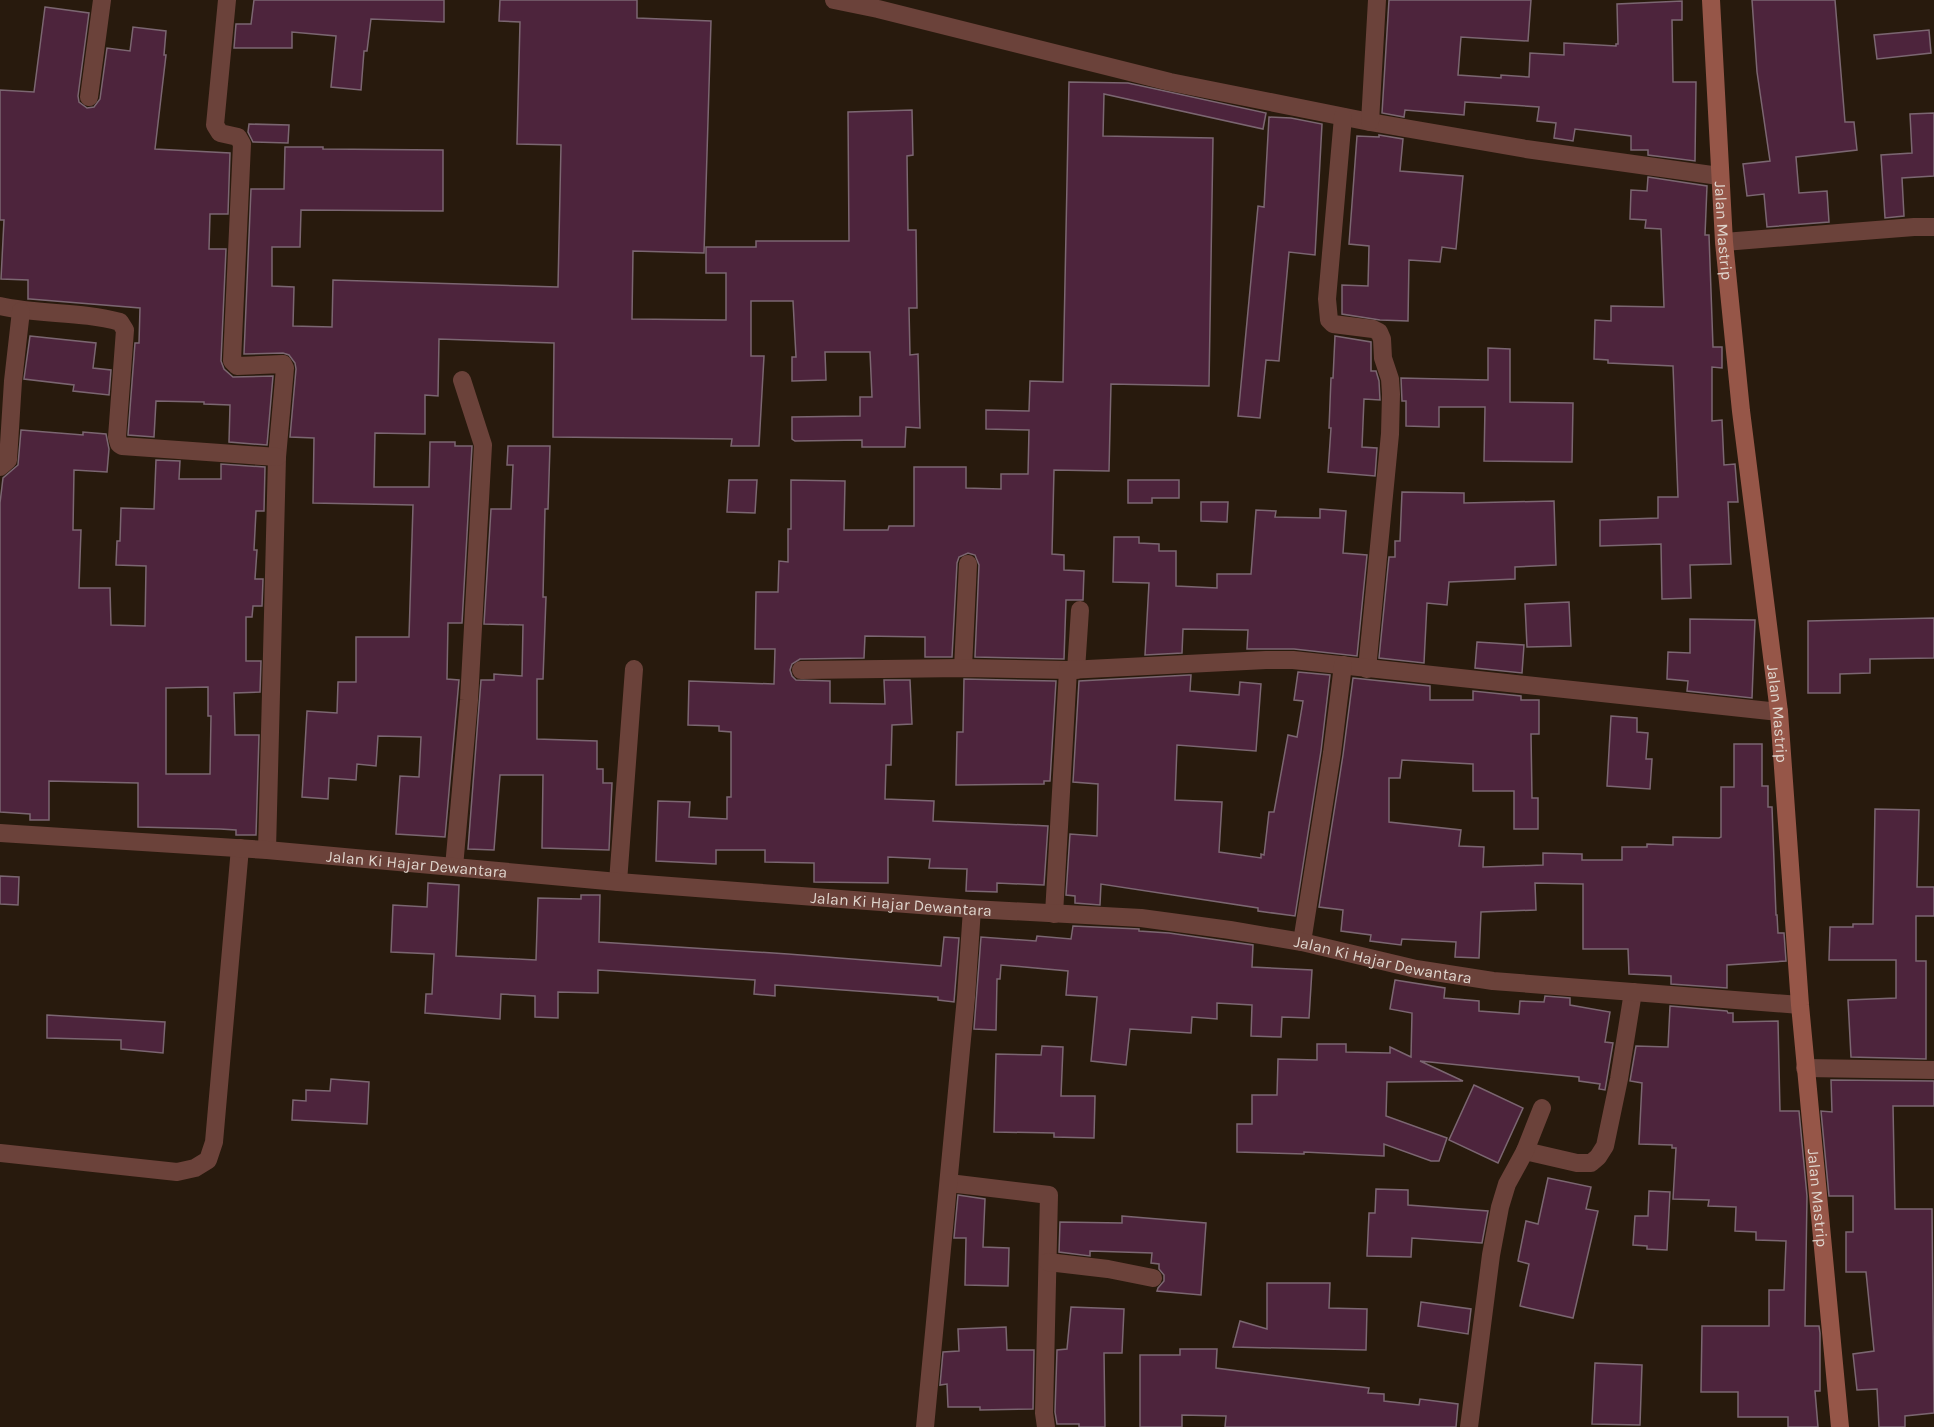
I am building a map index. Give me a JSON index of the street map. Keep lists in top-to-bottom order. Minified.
{"streets":{"main road":["Jalan Mastrip"],"street":["Jalan Ki Hajar Dewantara"]},"crossings":[["Jalan Mastrip","Jalan Ki Hajar Dewantara"]]}
